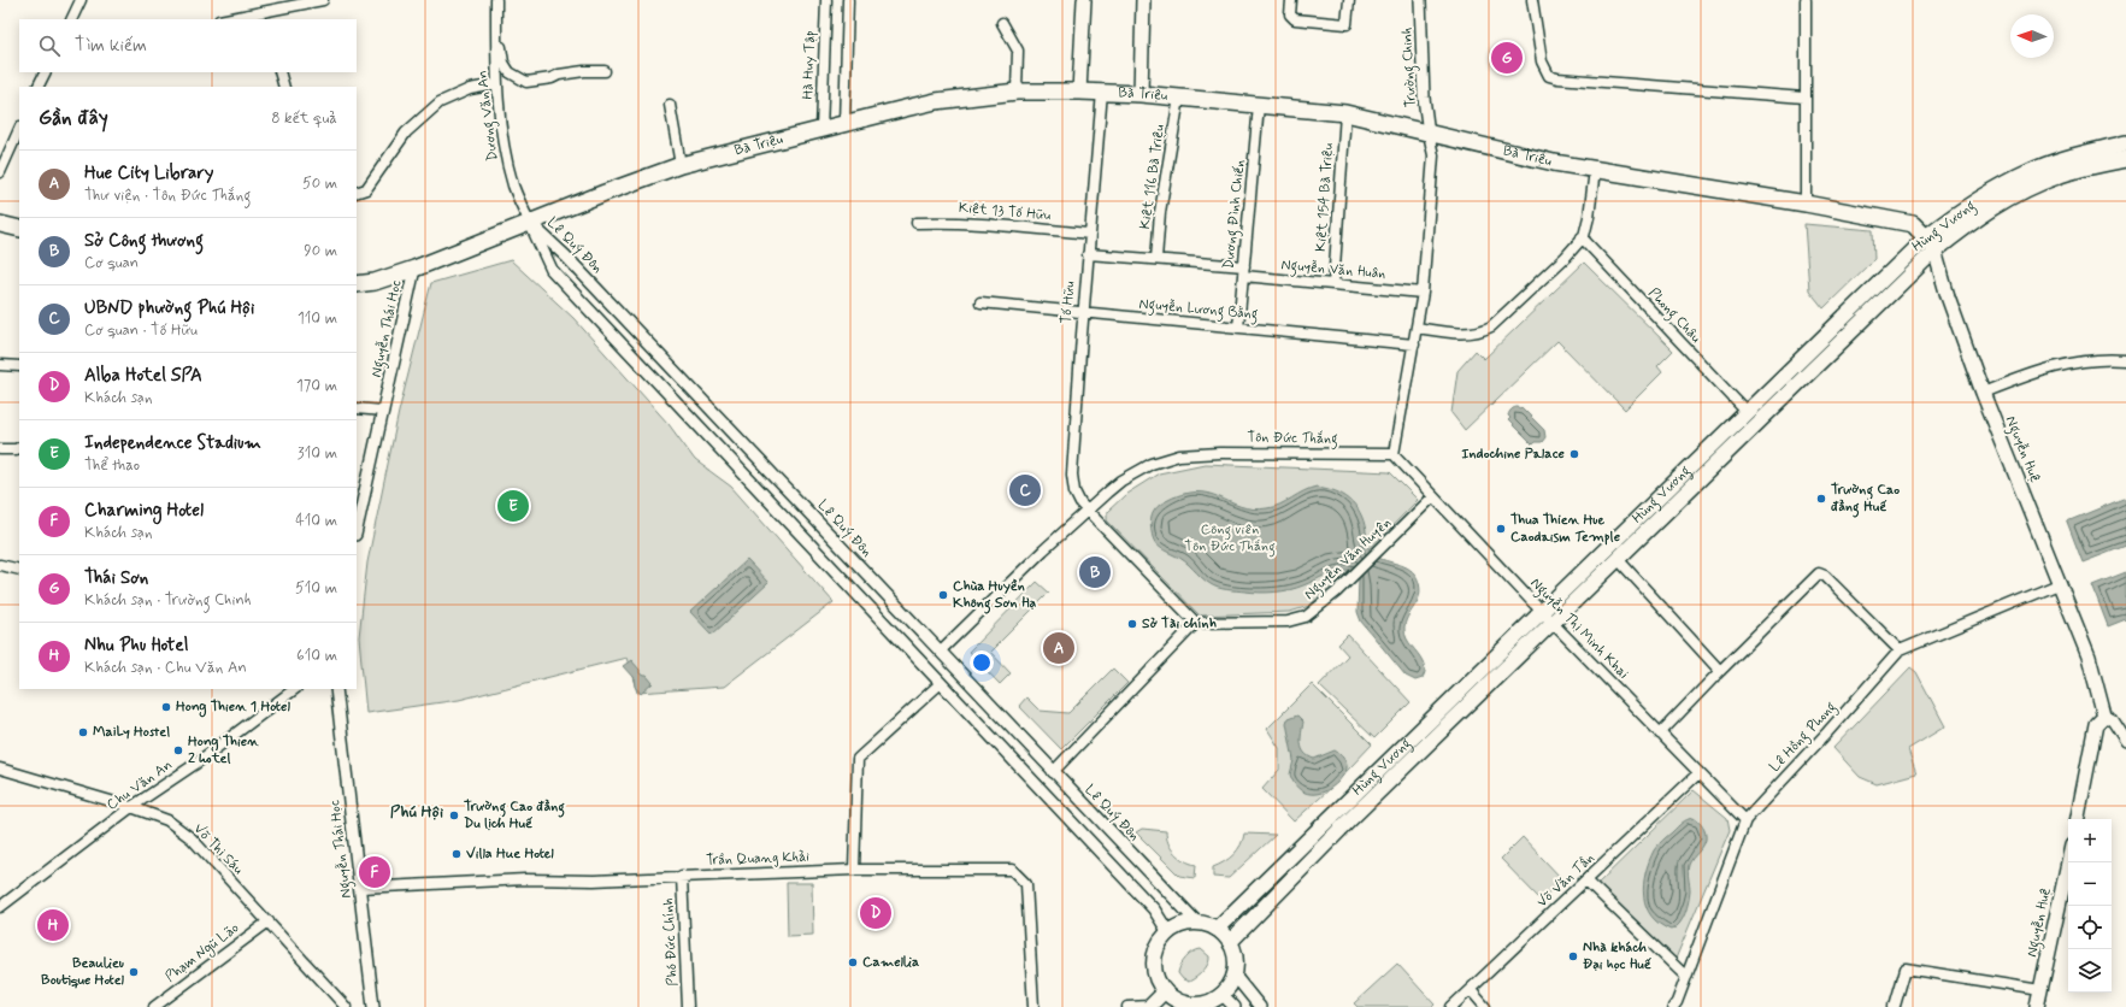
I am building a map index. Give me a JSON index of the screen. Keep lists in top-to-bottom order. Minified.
{"streets":{"highway":["Bà Triệu","Hùng Vương"],"main road":["Nguyễn Huệ"],"street":["Hà Huy Tập","Trường Chinh","Dương Văn An","Kiệt 116 Bà Triệu","Kiệt 154 Bà Triệu","Kiệt 13 Tố Hữu","Dương Đình Chiến","Lê Quý Đôn","Nguyễn Văn Huân","Tố Hữu","Nguyễn Lương Bằng","Phong Châu","Nguyễn Thái Học","Tôn Đức Thắng","Nguyễn Văn Huyên","Nguyễn Thị Minh Khai","Lê Hồng Phong","Chu Văn An","Võ Thị Sáu","Trần Quang Khải","Võ Văn Tần","Phó Đức Chính","Phạm Ngũ Lão"]},"crossings":[["Hà Huy Tập","Bà Triệu"],["Trường Chinh","Bà Triệu"],["Bà Triệu","Dương Văn An"],["Bà Triệu","Kiệt 116 Bà Triệu"],["Bà Triệu","Kiệt 154 Bà Triệu"],["Bà Triệu","Dương Đình Chiến"],["Bà Triệu","Hùng Vương"],["Bà Triệu","Lê Quý Đôn"],["Bà Triệu","Tố Hữu"],["Bà Triệu","Nguyễn Thái Học"],["Bà Triệu","Nguyễn Huệ"],["Dương Văn An","Lê Quý Đôn"],["Kiệt 154 Bà Triệu","Nguyễn Văn Huân"],["Kiệt 13 Tố Hữu","Tố Hữu"],["Dương Đình Chiến","Nguyễn Văn Huân"],["Dương Đình Chiến","Nguyễn Lương Bằng"],["Hùng Vương","Lê Quý Đôn"],["Hùng Vương","Phong Châu"],["Hùng Vương","Nguyễn Huệ"],["Hùng Vương","Nguyễn Thị Minh Khai"],["Lê Quý Đôn","Tôn Đức Thắng"],["Tố Hữu","Nguyễn Lương Bằng"],["Tố Hữu","Tôn Đức Thắng"],["Nguyễn Thái Học","Trần Quang Khải"],["Tôn Đức Thắng","Nguyễn Thị Minh Khai"],["Nguyễn Huệ","Lê Hồng Phong"],["Nguyễn Văn Huyên","Nguyễn Thị Minh Khai"],["Nguyễn Thị Minh Khai","Lê Hồng Phong"],["Nguyễn Thị Minh Khai","Võ Văn Tần"],["Chu Văn An","Võ Thị Sáu"],["Võ Thị Sáu","Phạm Ngũ Lão"],["Trần Quang Khải","Phó Đức Chính"]],"districts":["Phú Hội"],"parks":["Công viên Tôn Đức Thắng"],"places":["Indochine Palace","Trường Cao đẳng Huế","Thua Thien Hue Caodaism Temple","Chùa Huyền Không Sơn Hạ","Sở Tài chính","Hong Thien 1 Hotel","MaiLy Hostel","Hong Thien 2 hotel","Trường Cao đẳng Du lịch Huế","Villa Hue Hotel","Nhà khách Đại học Huế","Camellia","Beaulieu Boutique Hotel"],"north":"left","page":{"search":"Tìm kiếm","pins":["G","C","E","B","A","F","D","H"],"heading":["Gần đây","8 kết quả"],"list":[{"mark":"A","name":"Hue City Library","note":"Thư viện · Tôn Đức Thắng","value":"50 m"},{"mark":"B","name":"Sở Công thương","note":"Cơ quan","value":"90 m"},{"mark":"C","name":"UBND phường Phú Hội","note":"Cơ quan · Tố Hữu","value":"110 m"},{"mark":"D","name":"Alba Hotel SPA","note":"Khách sạn","value":"170 m"},{"mark":"E","name":"Independence Stadium","note":"Thể thao","value":"310 m"},{"mark":"F","name":"Charming Hotel","note":"Khách sạn","value":"410 m"},{"mark":"G","name":"Thái Sơn","note":"Khách sạn · Trường Chinh","value":"510 m"},{"mark":"H","name":"Nhu Phu Hotel","note":"Khách sạn · Chu Văn An","value":"610 m"}],"map_buttons":["+","−"]}}
